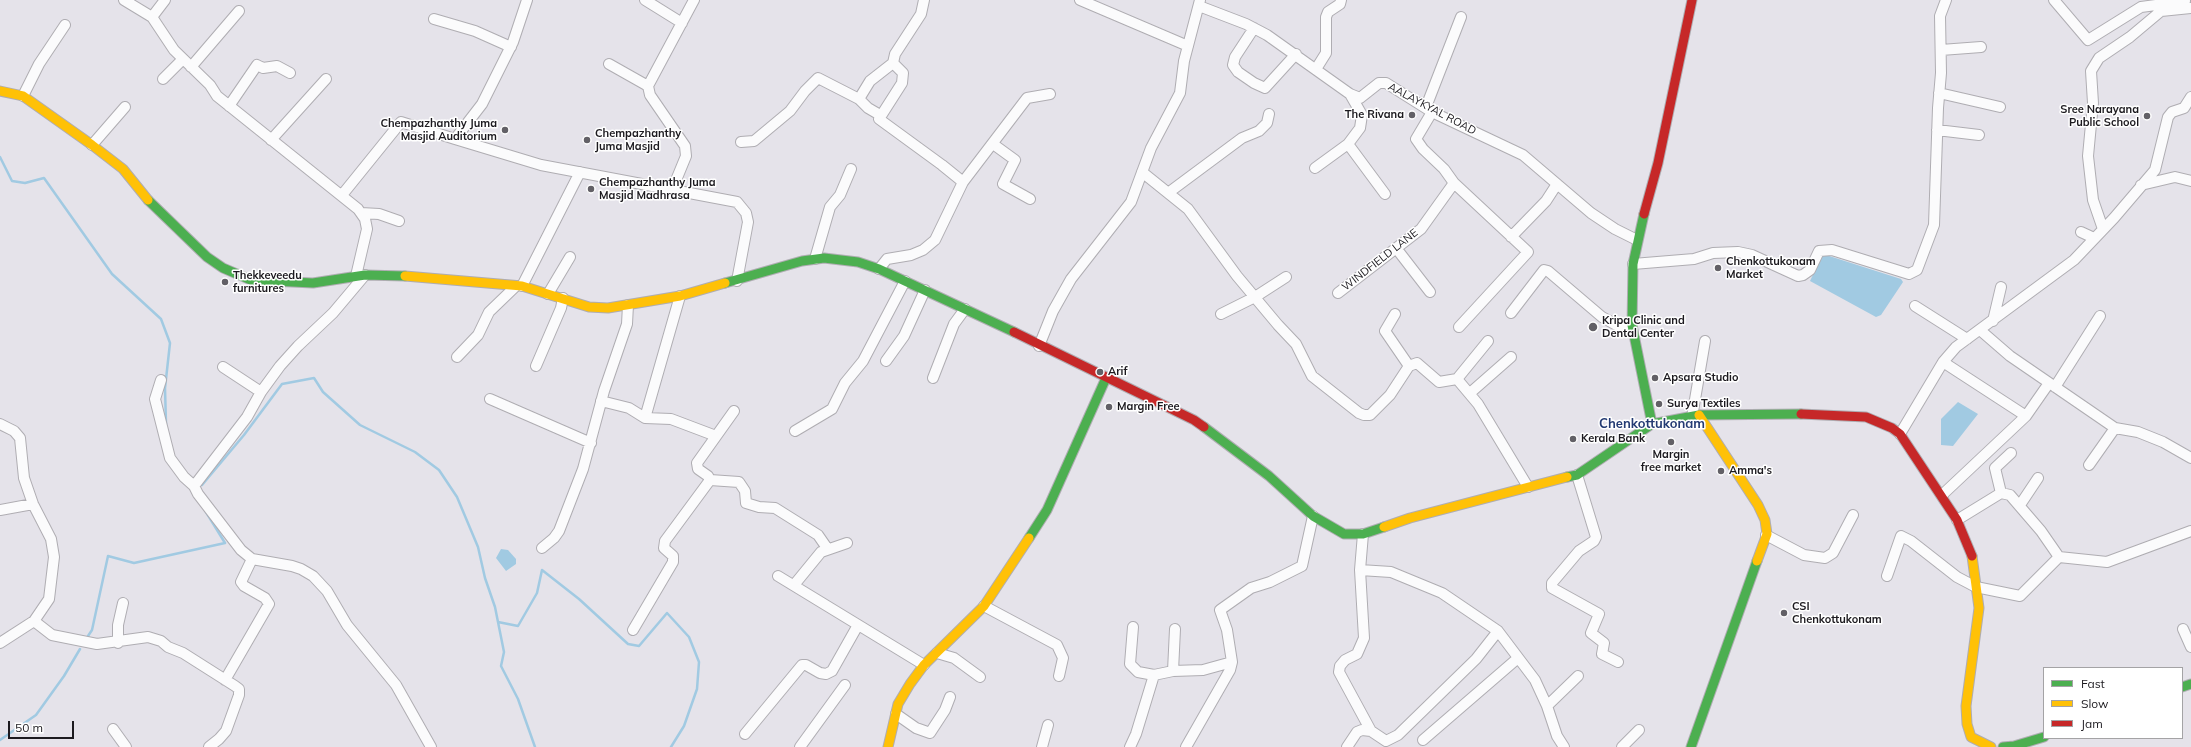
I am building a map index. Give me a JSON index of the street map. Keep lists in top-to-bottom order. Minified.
{"streets":{"street":["AALAYKYAL ROAD","WINDFIELD LANE"]},"districts":["Chenkottukonam"],"places":["The Rivana","Sree Narayana Public School","Chempazhanthy Juma Masjid Auditorium","Chempazhanthy Juma Masjid","Chempazhanthy Juma Masjid Madhrasa","Chenkottukonam Market","Thekkeveedu furnitures","Kripa Clinic and Dental Center","Arif","Apsara Studio","Surya Textiles","Margin Free","Kerala Bank","Margin free market","Amma's","CSI Chenkottukonam"],"legend":["Fast","Slow","Jam"],"scale_bar":"50 m"}
